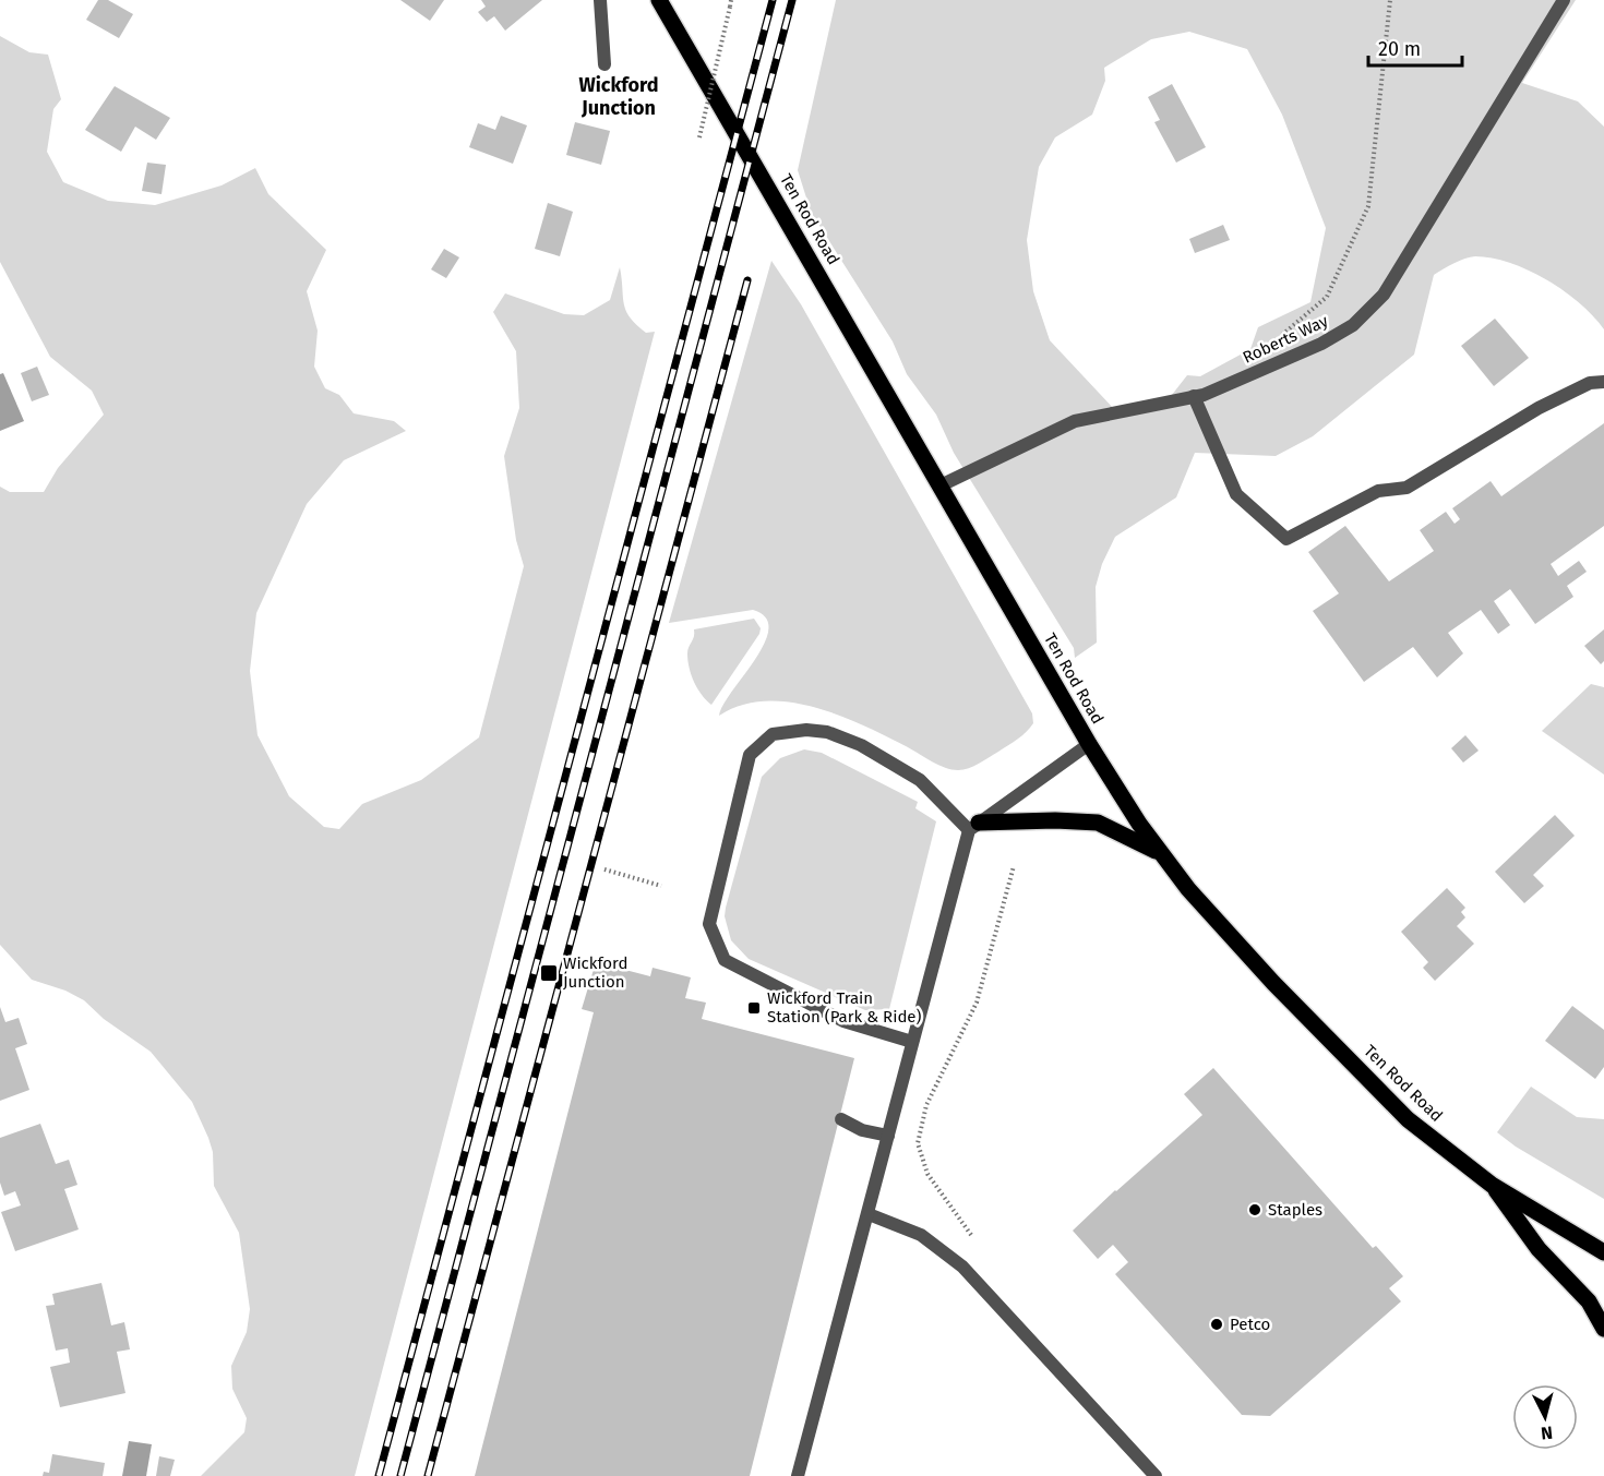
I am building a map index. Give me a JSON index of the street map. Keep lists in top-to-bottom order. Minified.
{"streets":{"main road":["Ten Rod Road"],"street":["Roberts Way"]},"crossings":[["Ten Rod Road","Roberts Way"]],"districts":["Wickford Junction"],"places":{"transit":["Wickford Junction","Wickford Train Station (Park & Ride)"],"other":["Staples","Petco"]},"scale_bar":"20 m","north":"bottom"}
